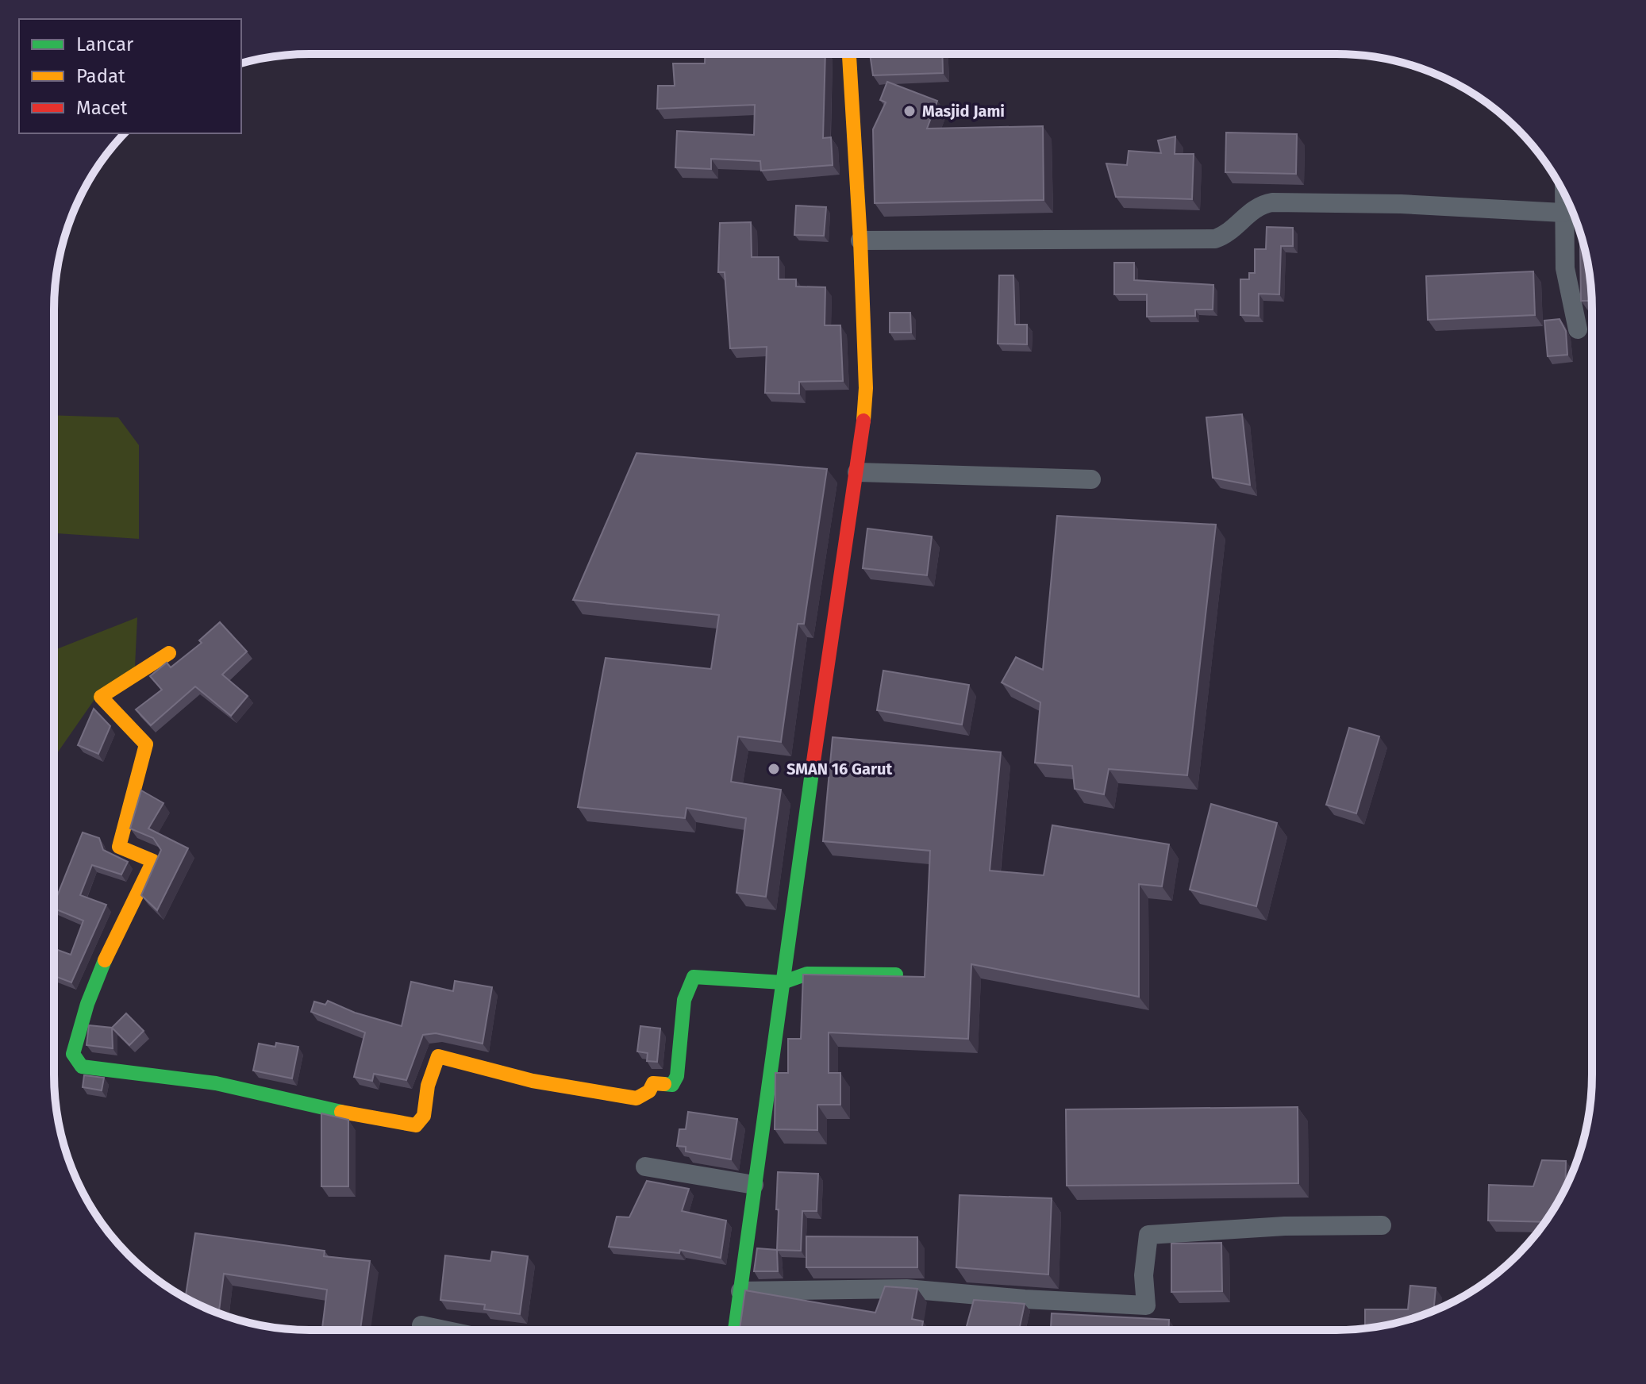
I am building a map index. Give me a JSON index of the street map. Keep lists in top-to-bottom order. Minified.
{"places":["Masjid Jami","SMAN 16 Garut"],"legend":["Lancar","Padat","Macet"]}
